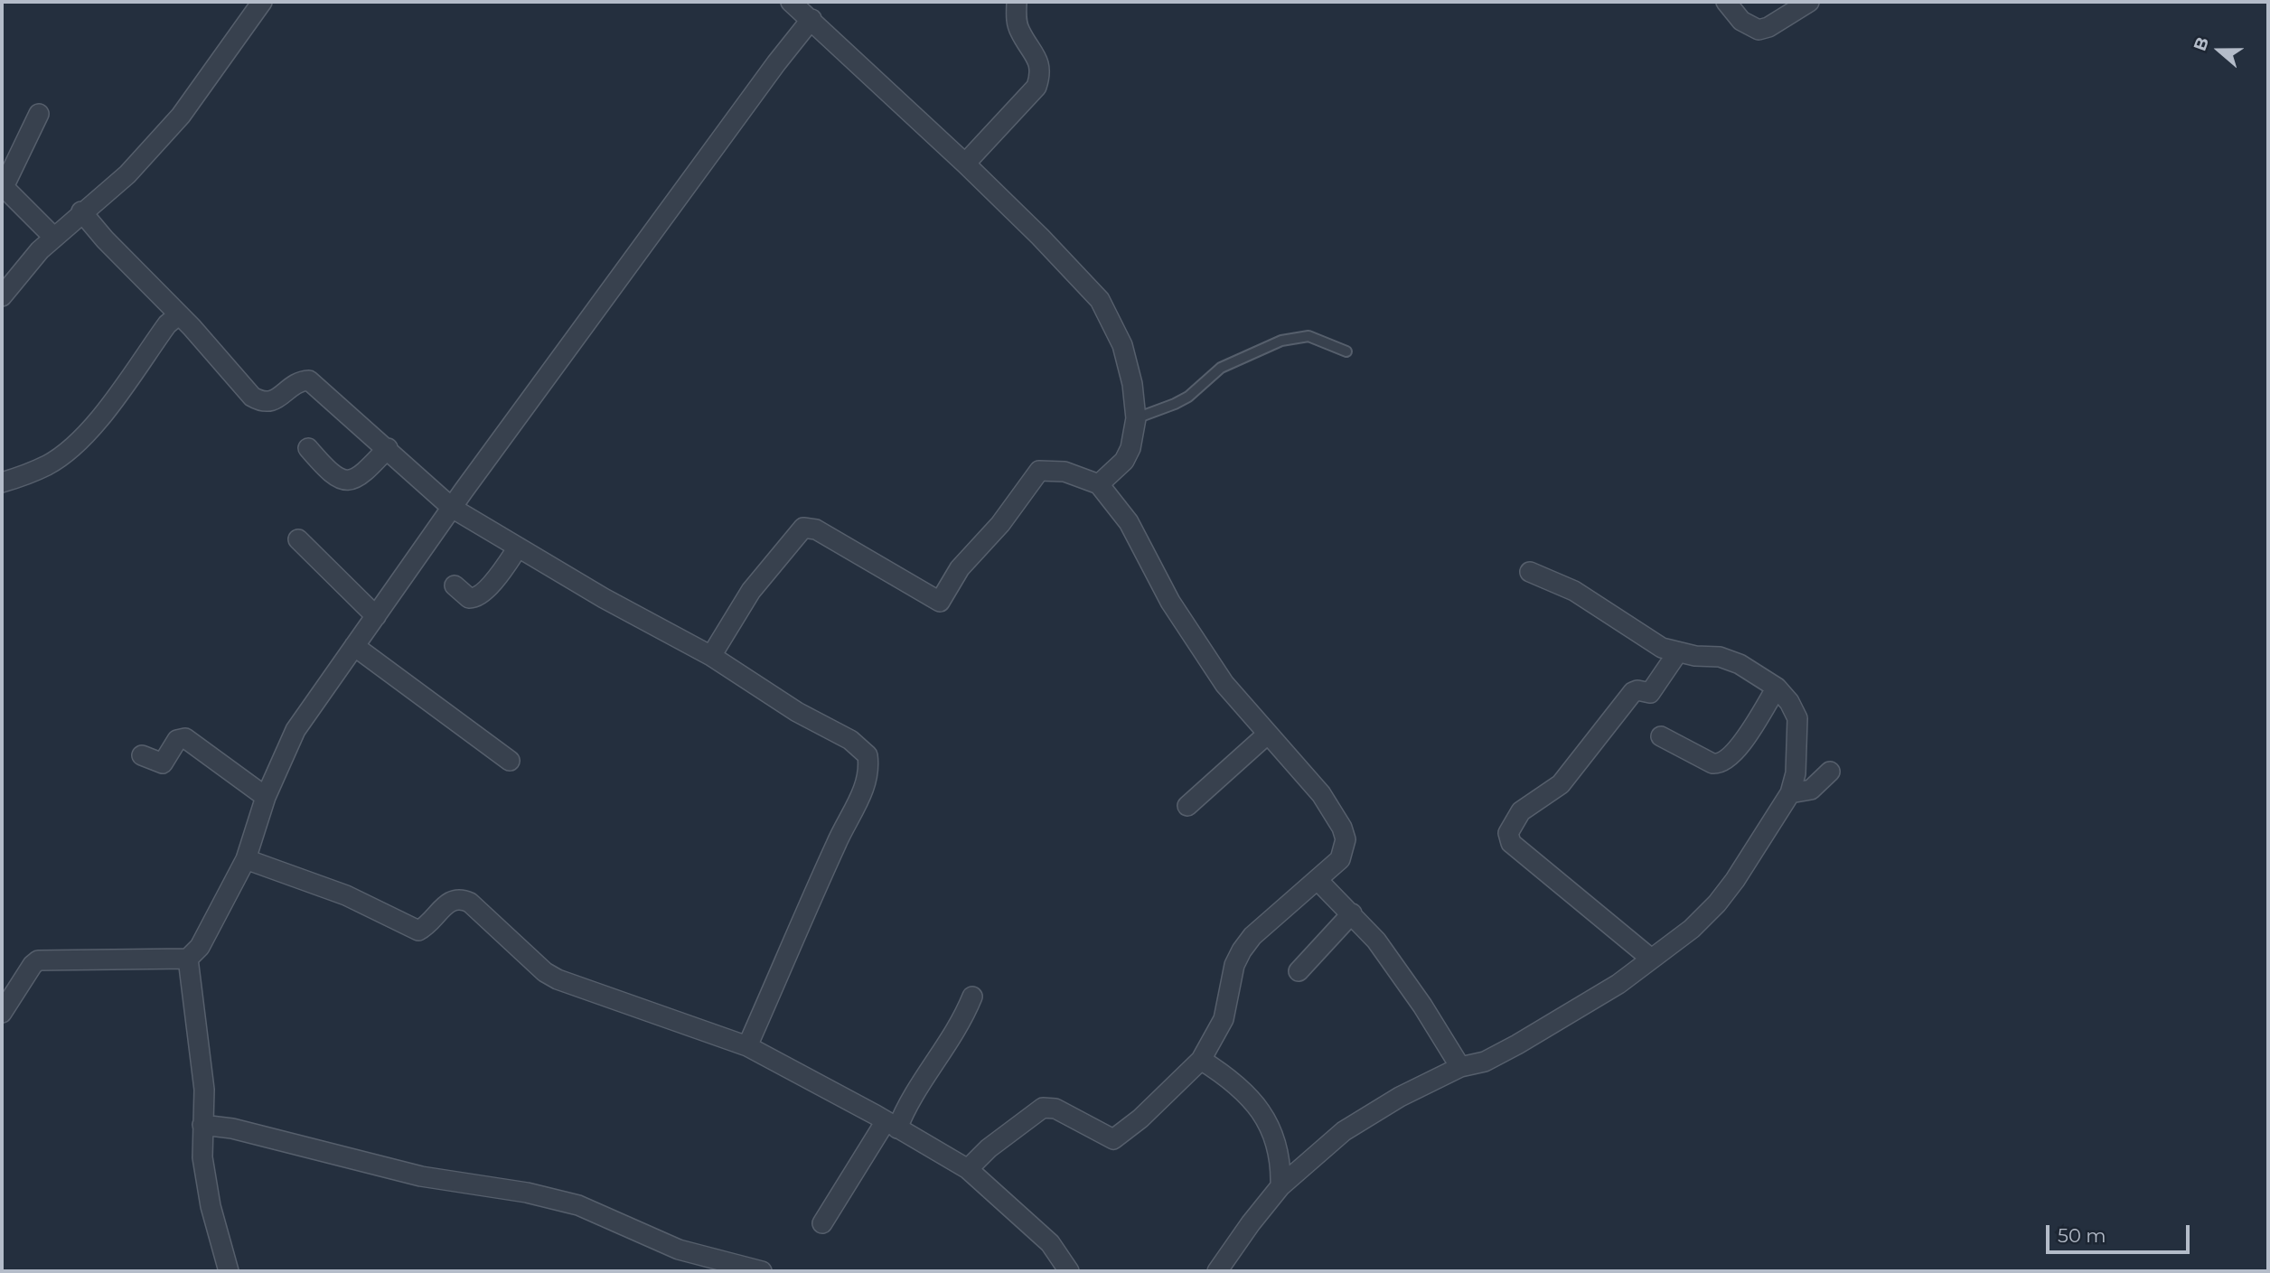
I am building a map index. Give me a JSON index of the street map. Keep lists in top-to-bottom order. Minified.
{"scale_bar":"50 m","north":"left"}
